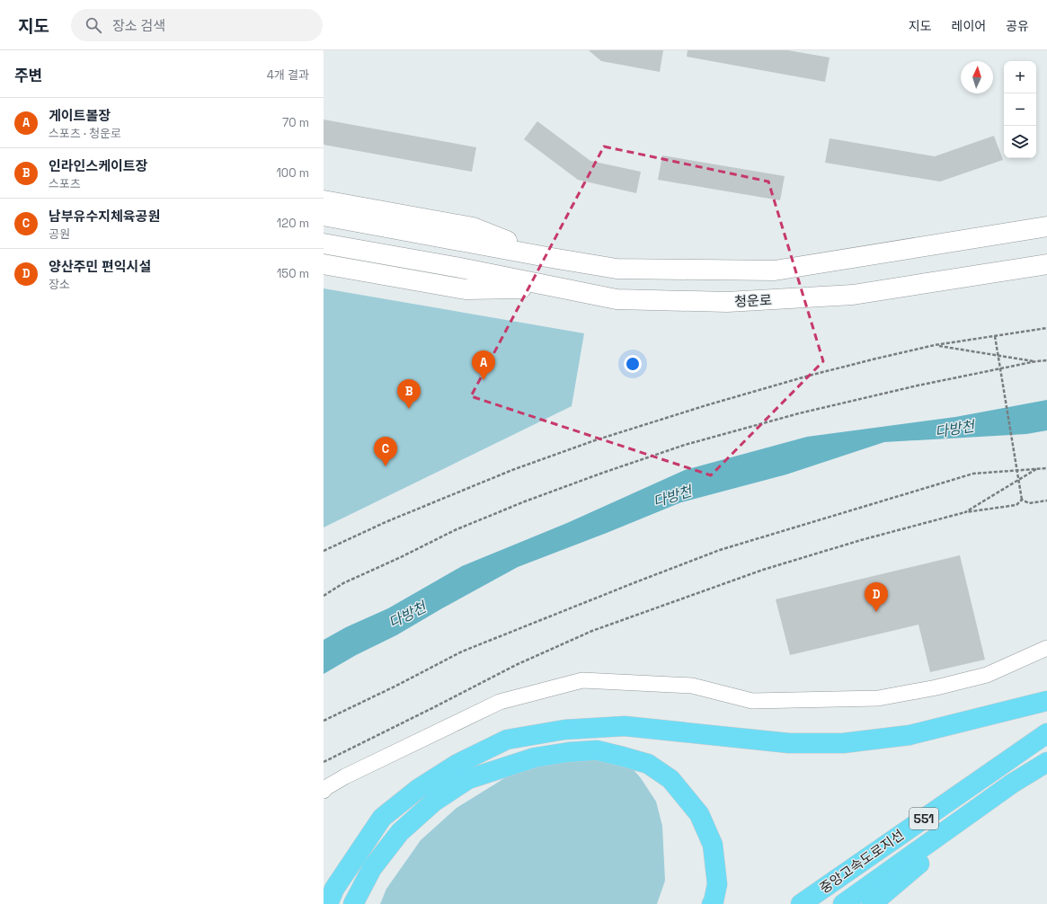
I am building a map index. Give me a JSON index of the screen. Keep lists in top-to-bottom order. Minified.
{"streets":{"highway":["551","중앙고속도로지선"],"main road":["청운로"]},"water":["다방천"],"north":"top","page":{"header":"지도","search":"장소 검색","nav":["지도","레이어","공유"],"heading":["주변","4개 결과"],"map_buttons":["+","−"],"list":[{"mark":"A","name":"게이트볼장","note":"스포츠 · 청운로","value":"70 m"},{"mark":"B","name":"인라인스케이트장","note":"스포츠","value":"100 m"},{"mark":"C","name":"남부유수지체육공원","note":"공원","value":"120 m"},{"mark":"D","name":"양산주민 편익시설","note":"장소","value":"150 m"}],"pins":["A","B","C","D"]}}
